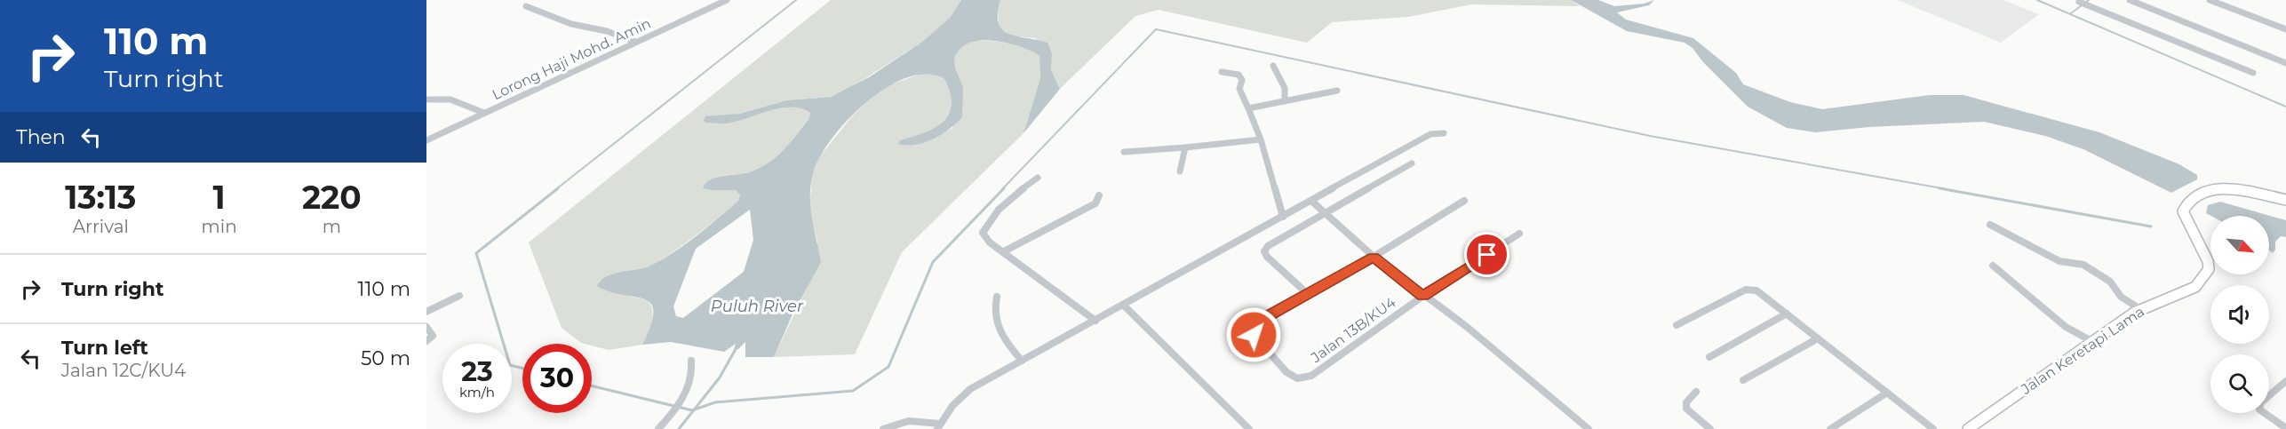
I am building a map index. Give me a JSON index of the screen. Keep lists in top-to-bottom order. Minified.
{"streets":{"street":["Lorong Haji Mohd. Amin","Jalan 13B/KU4","Jalan Keretapi Lama"]},"water":["Puluh River"],"north":"bottom right","page":{"turn":["110 m","Turn right"],"then":"Then","eta":["13:13","Arrival","1","min","220","m"],"list":[{"name":"Turn right","value":"110 m"},{"name":"Turn left","note":"Jalan 12C/KU4","value":"50 m"}],"speed":"23 km/h","limit":"30"}}
